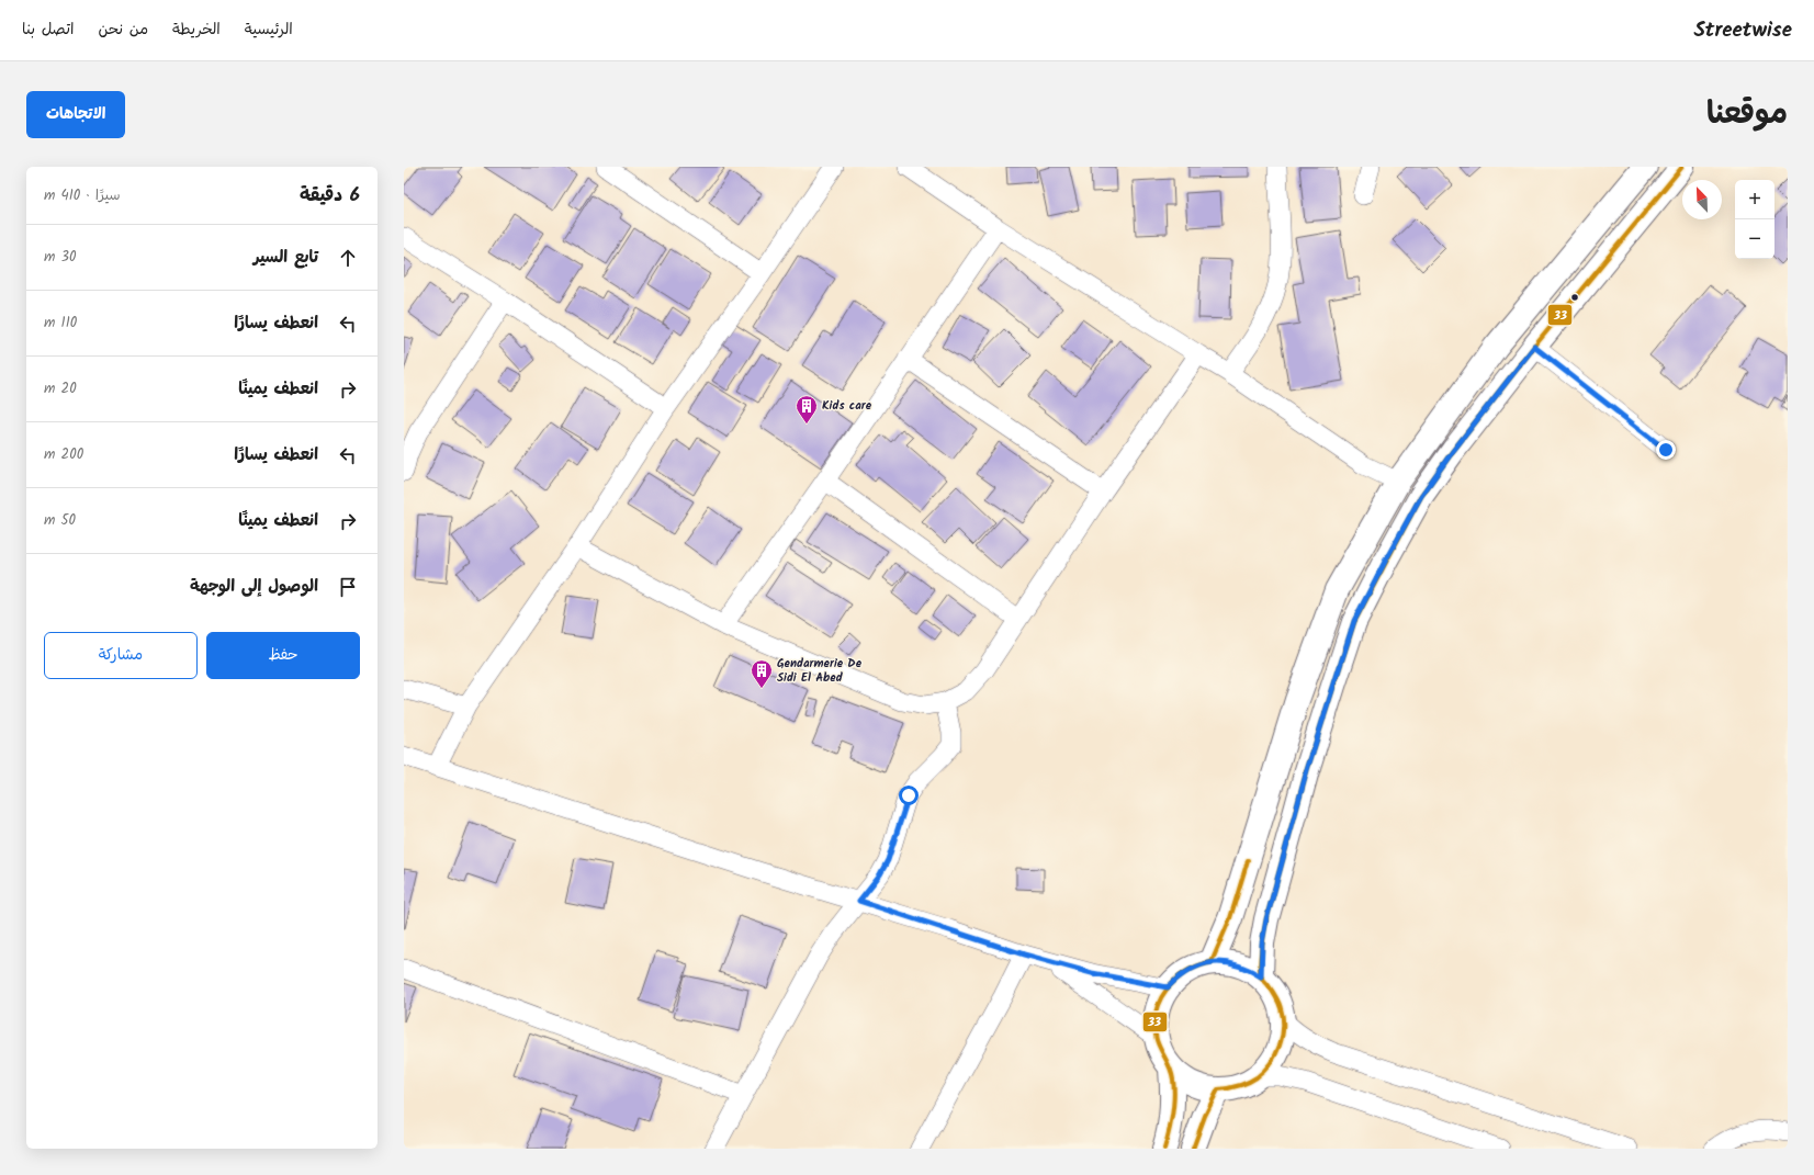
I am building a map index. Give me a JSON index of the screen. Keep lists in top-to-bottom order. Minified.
{"places":{"building":["Kids care","Gendarmerie De Sidi El Abed"]},"lines":["transit line 33"],"north":"top left","page":{"header":"Streetwise","nav":["الرئيسية","الخريطة","من نحن","اتصل بنا"],"title":"موقعنا","buttons":["الاتجاهات",["حفظ","مشاركة"]],"heading":["6 دقيقة","سيرًا · 410 m"],"map_buttons":["+","−"],"list":[["تابع السير","30 m"],["انعطف يسارًا","110 m"],["انعطف يمينًا","20 m"],["انعطف يسارًا","200 m"],["انعطف يمينًا","50 m"],"الوصول إلى الوجهة"]}}
